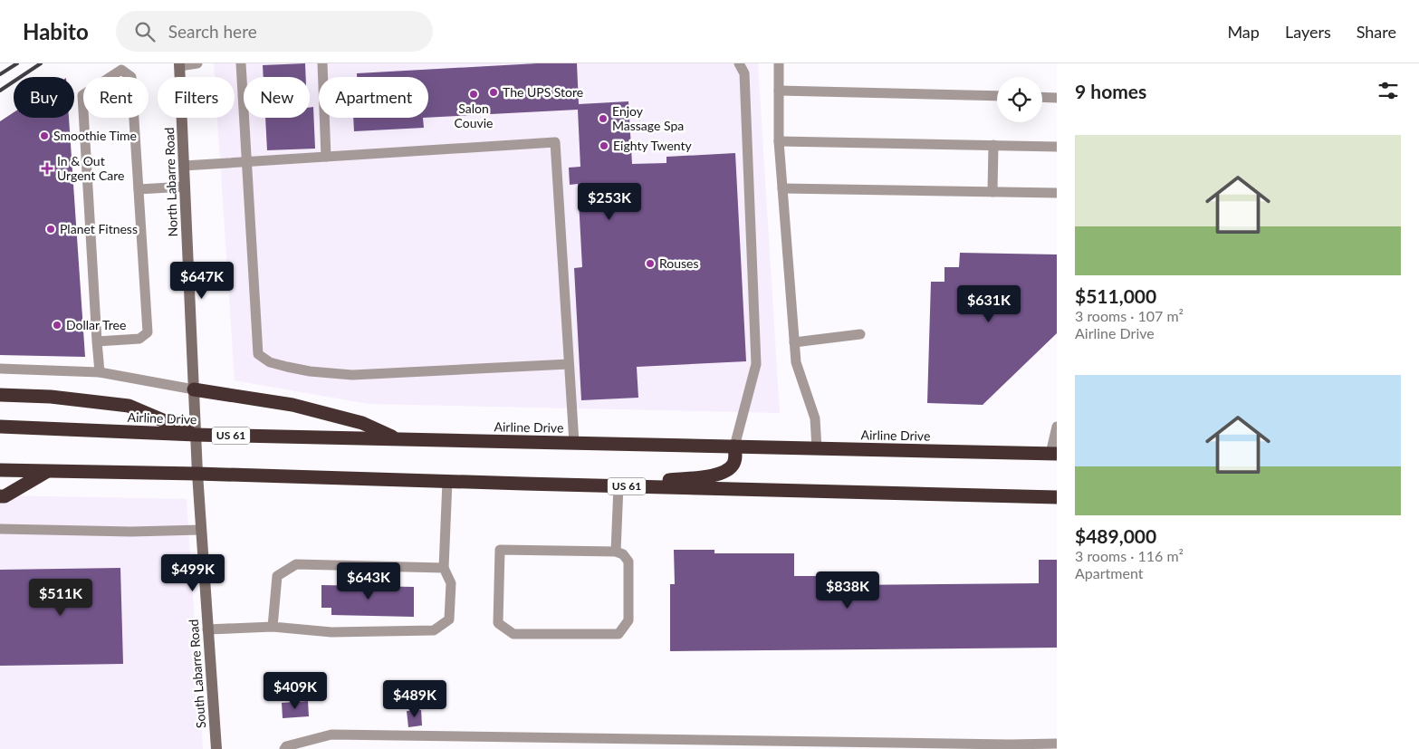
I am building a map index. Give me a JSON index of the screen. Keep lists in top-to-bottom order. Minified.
{"streets":{"highway":["Airline Drive","US 61"],"street":["North Labarre Road","South Labarre Road"]},"crossings":[["North Labarre Road","Airline Drive"],["North Labarre Road","South Labarre Road"],["Airline Drive","South Labarre Road"],["US 61","South Labarre Road"]],"places":{"other":["The UPS Store","Salon Couvie","Enjoy Massage Spa","Smoothie Time","Eighty Twenty","Planet Fitness","Rouses","Dollar Tree"],"health":["In & Out Urgent Care"]},"page":{"header":"Habito","search":"Search here","nav":["Map","Layers","Share"],"heading":"9 homes","chip":["Buy","Rent","Filters","New","Apartment"],"list":[{"name":"$511,000","note":"3 rooms · 107 m² · Airline Drive"},{"name":"$489,000","note":"3 rooms · 116 m² · Apartment"}],"price":["$253K","$647K","$631K","$499K","$643K","$838K","$511K","$409K","$489K"]}}
